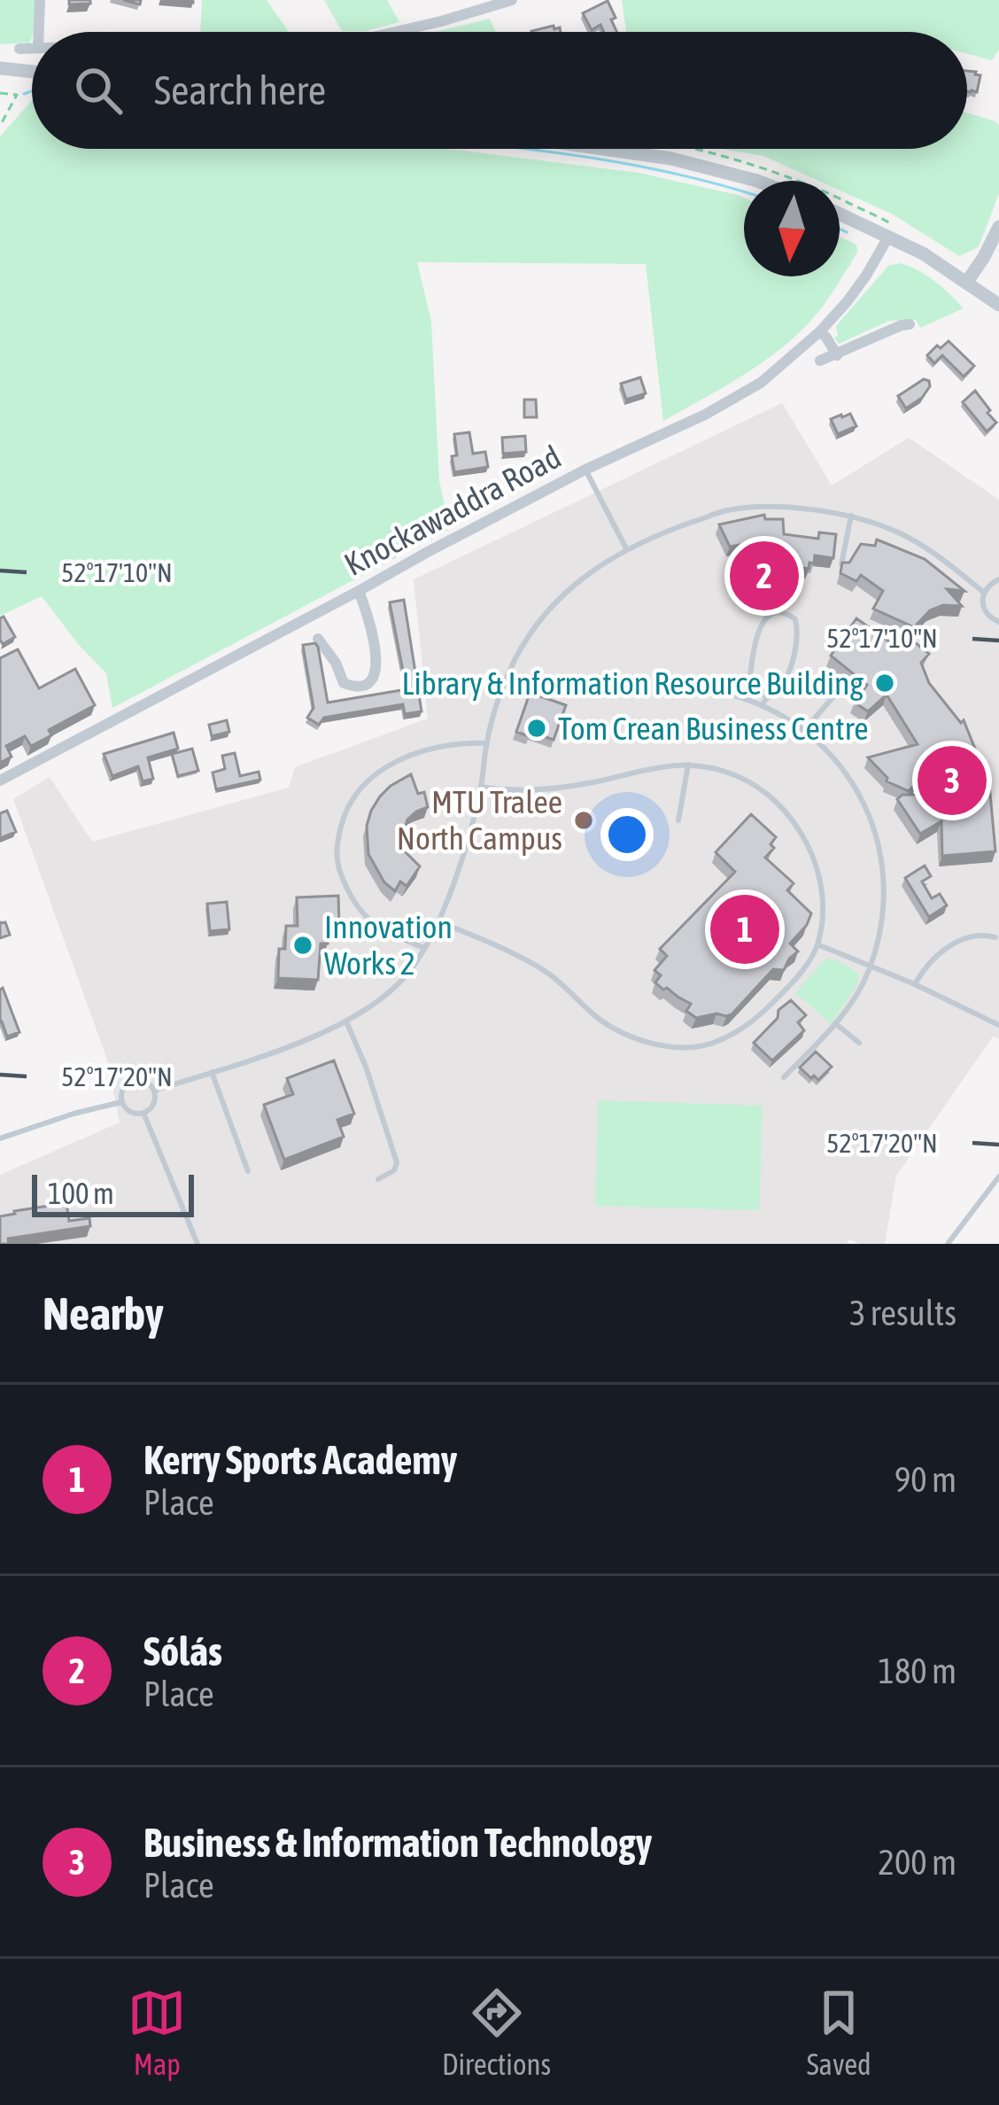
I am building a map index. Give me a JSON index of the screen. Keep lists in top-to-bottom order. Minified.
{"streets":{"street":["Knockawaddra Road"]},"places":["Library & Information Resource Building","Tom Crean Business Centre","MTU Tralee North Campus","Innovation Works 2"],"scale_bar":"100 m","north":"bottom","page":{"search":"Search here","pins":["2","3","1"],"scale":"100 m","heading":["Nearby","3 results"],"list":[{"mark":"1","name":"Kerry Sports Academy","note":"Place","value":"90 m"},{"mark":"2","name":"Sólás","note":"Place","value":"180 m"},{"mark":"3","name":"Business & Information Technology","note":"Place","value":"200 m"}],"nav":["Map","Directions","Saved"]},"coordinates":["52°17'10\"N","52°17'20\"N"]}
